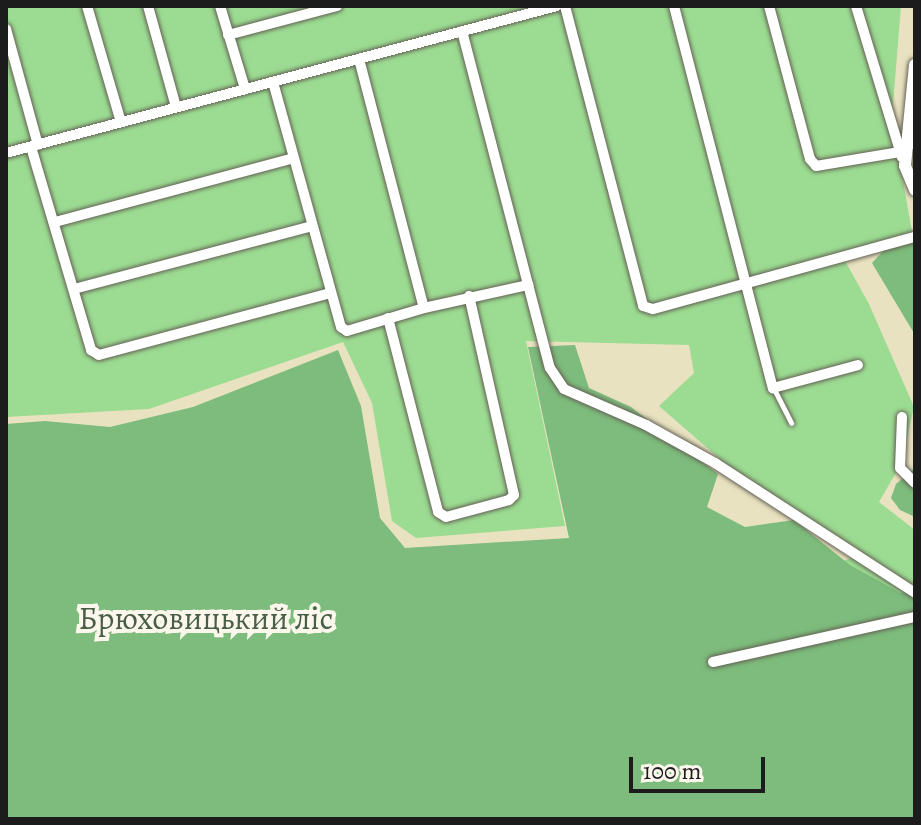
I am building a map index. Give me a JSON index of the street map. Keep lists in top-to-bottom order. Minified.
{"parks":["Брюховицький ліс"],"scale_bar":"100 m"}
